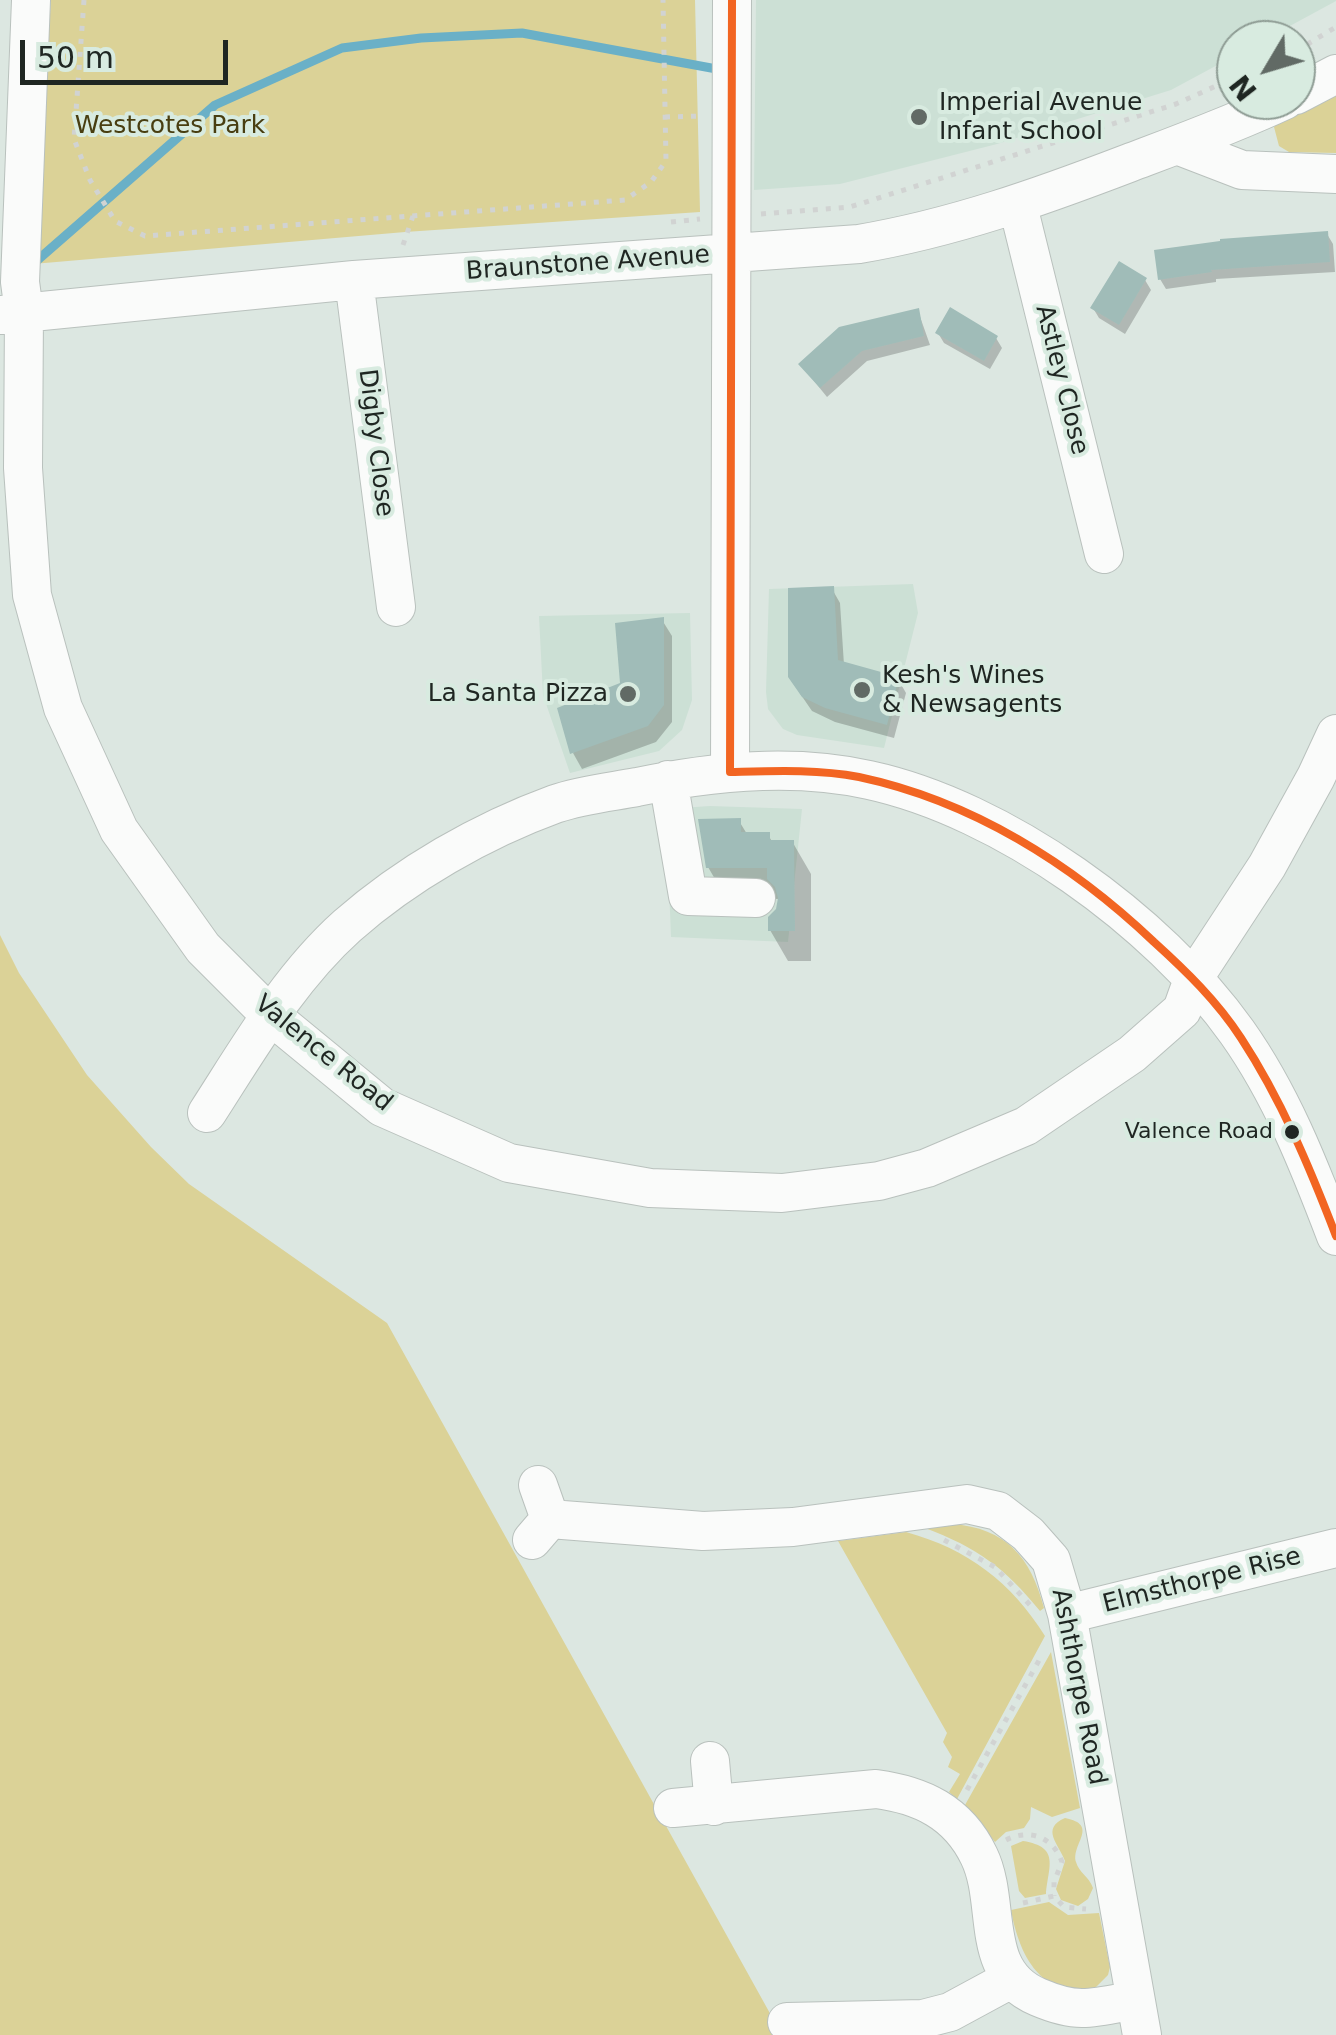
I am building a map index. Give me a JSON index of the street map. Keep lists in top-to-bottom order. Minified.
{"streets":{"street":["Braunstone Avenue","Astley Close","Digby Close","Valence Road","Elmsthorpe Rise","Ashthorpe Road"]},"crossings":[["Braunstone Avenue","Astley Close"],["Braunstone Avenue","Digby Close"],["Braunstone Avenue","Valence Road"],["Elmsthorpe Rise","Ashthorpe Road"]],"parks":["Westcotes Park"],"places":["Imperial Avenue Infant School","Kesh's Wines & Newsagents","La Santa Pizza","Valence Road"],"scale_bar":"50 m","north":"bottom left"}
